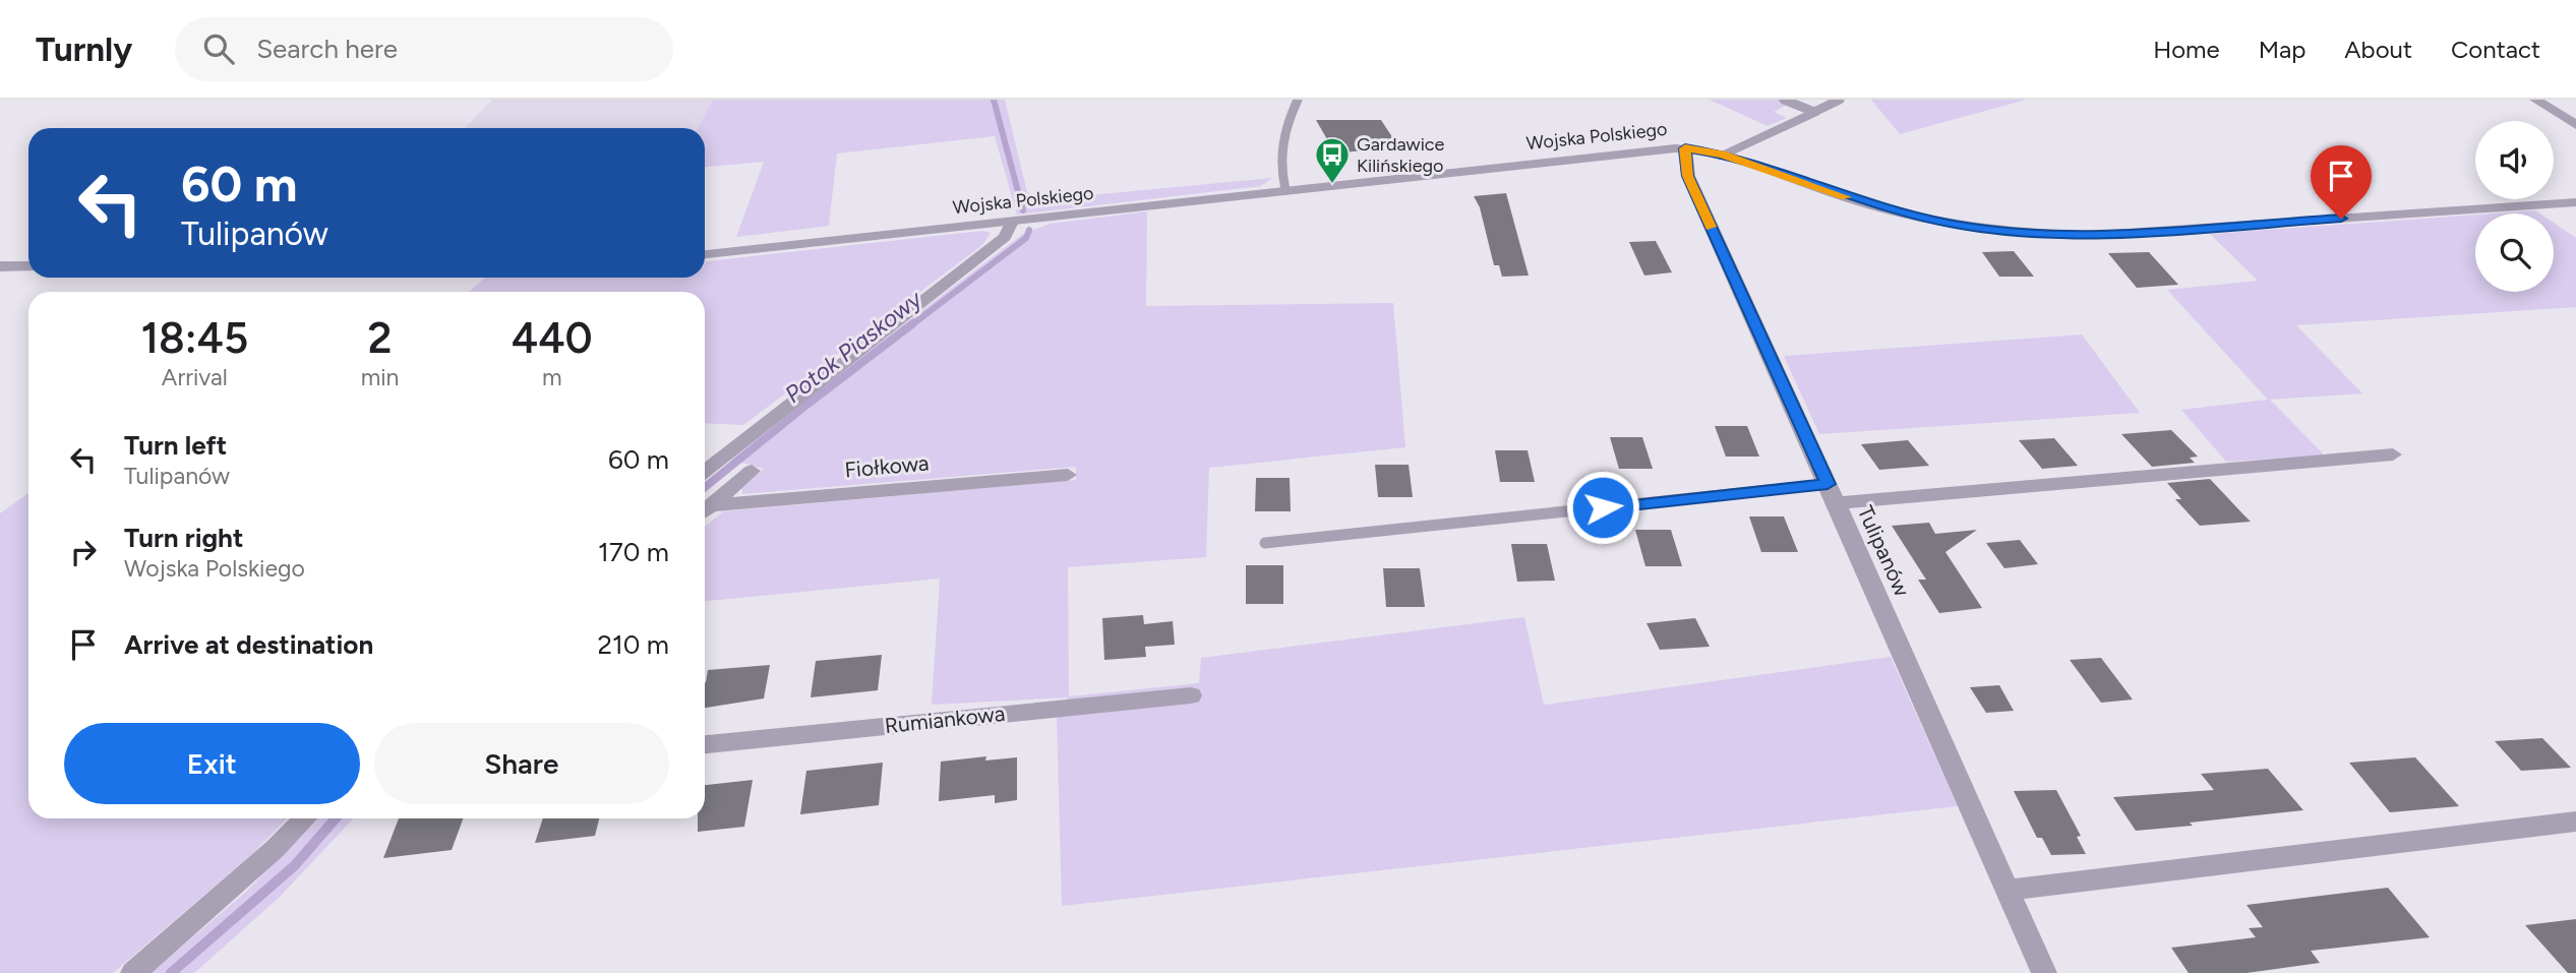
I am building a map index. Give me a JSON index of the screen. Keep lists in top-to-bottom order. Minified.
{"streets":{"street":["Wojska Polskiego","Fiołkowa","Tulipanów","Rumiankowa"]},"crossings":[["Wojska Polskiego","Tulipanów"]],"water":["Potok Piaskowy"],"places":{"bus stop":["Gardawice Kilińskiego"]},"page":{"header":"Turnly","search":"Search here","nav":["Home","Map","About","Contact"],"turn":["60 m","Tulipanów"],"eta":["18:45","Arrival","2","min","440","m"],"list":[{"name":"Turn left","note":"Tulipanów","value":"60 m"},{"name":"Turn right","note":"Wojska Polskiego","value":"170 m"},{"name":"Arrive at destination","value":"210 m"}],"buttons":["Exit","Share"]}}
